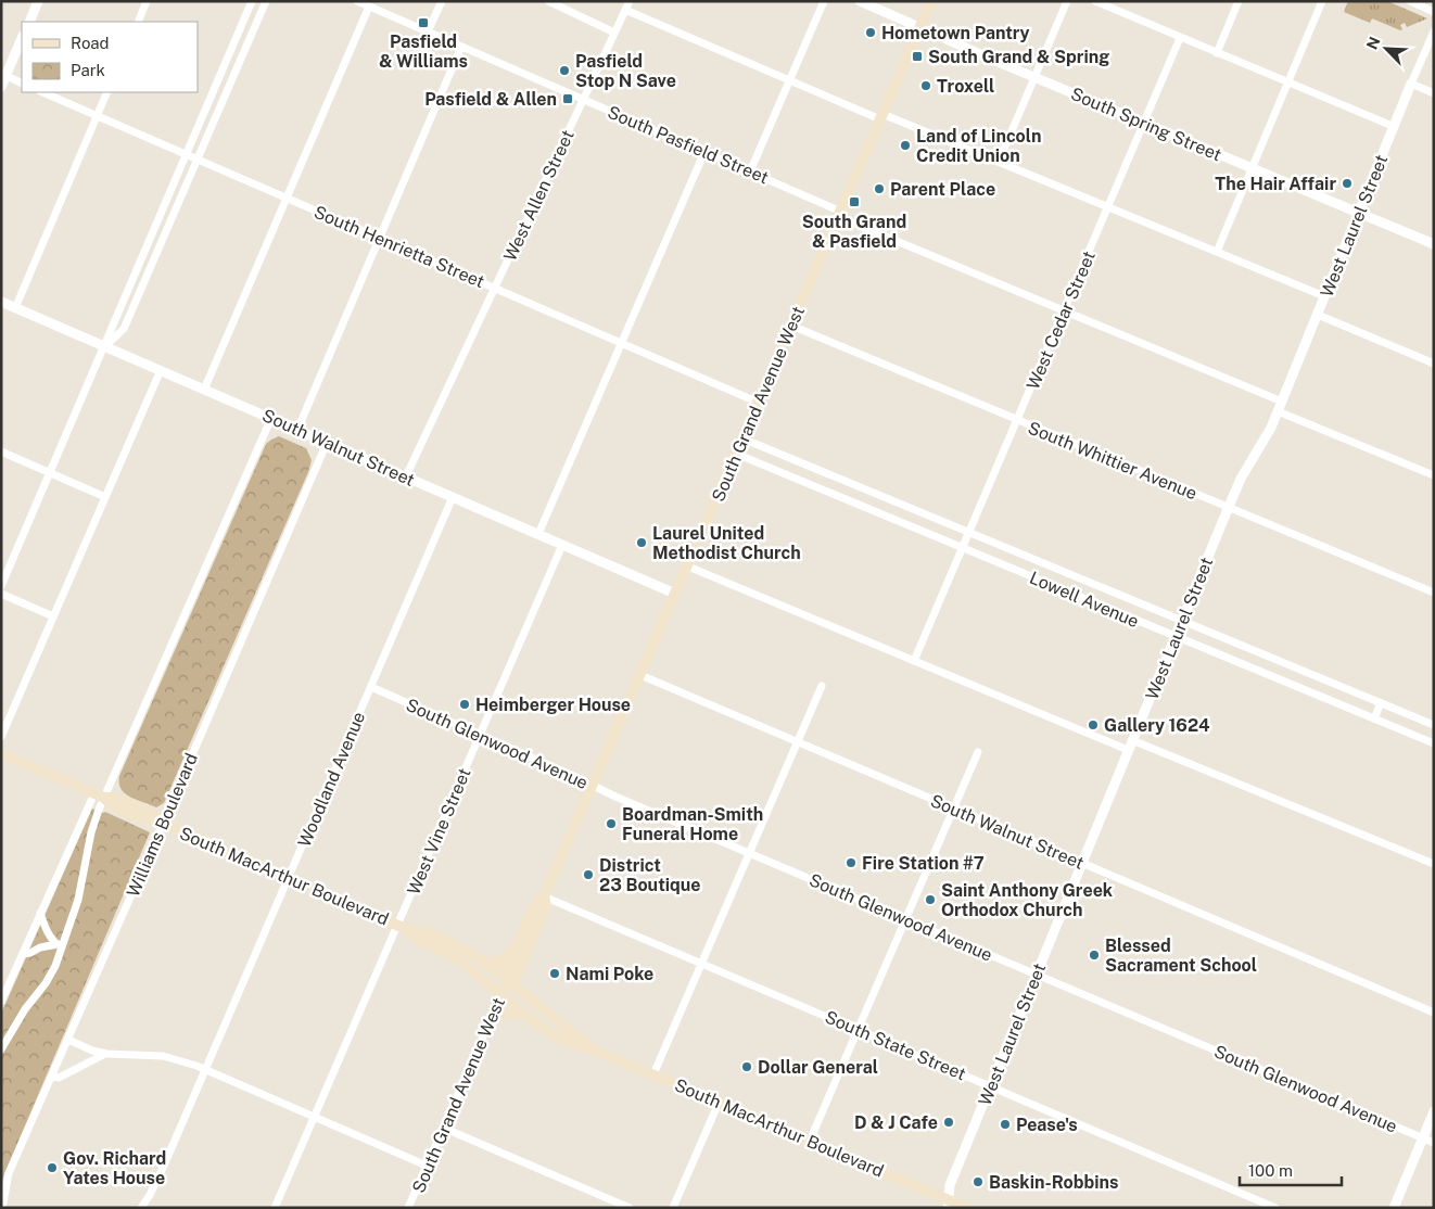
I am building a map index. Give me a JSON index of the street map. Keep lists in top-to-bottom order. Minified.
{"streets":{"main road":["South Grand Avenue West","South MacArthur Boulevard"],"street":["South Spring Street","South Pasfield Street","West Allen Street","West Laurel Street","South Henrietta Street","West Cedar Street","South Walnut Street","South Whittier Avenue","Lowell Avenue","South Glenwood Avenue","Woodland Avenue","Williams Boulevard","West Vine Street","South State Street"]},"crossings":[["South Spring Street","West Laurel Street"],["South Spring Street","West Cedar Street"],["South Spring Street","South Grand Avenue West"],["South Pasfield Street","West Allen Street"],["South Pasfield Street","West Laurel Street"],["South Pasfield Street","West Cedar Street"],["South Pasfield Street","South Grand Avenue West"],["West Allen Street","South Henrietta Street"],["West Allen Street","South Walnut Street"],["West Laurel Street","South Walnut Street"],["West Laurel Street","South Whittier Avenue"],["West Laurel Street","Lowell Avenue"],["West Laurel Street","South Glenwood Avenue"],["West Laurel Street","South MacArthur Boulevard"],["West Laurel Street","South State Street"],["South Henrietta Street","South Grand Avenue West"],["West Cedar Street","South Whittier Avenue"],["West Cedar Street","Lowell Avenue"],["South Grand Avenue West","South Walnut Street"],["South Grand Avenue West","South Whittier Avenue"],["South Grand Avenue West","Lowell Avenue"],["South Grand Avenue West","South Glenwood Avenue"],["South Grand Avenue West","South MacArthur Boulevard"],["South Grand Avenue West","South State Street"],["South Walnut Street","Woodland Avenue"],["South Walnut Street","Williams Boulevard"],["South Walnut Street","West Vine Street"],["South Glenwood Avenue","Woodland Avenue"],["South Glenwood Avenue","West Vine Street"],["Woodland Avenue","South MacArthur Boulevard"],["Williams Boulevard","South MacArthur Boulevard"],["West Vine Street","South MacArthur Boulevard"]],"places":{"transit":["Pasfield & Williams","South Grand & Spring","Pasfield & Allen","South Grand & Pasfield"],"other":["Hometown Pantry","Pasfield Stop N Save","Troxell","Land of Lincoln Credit Union","The Hair Affair","Parent Place","Laurel United Methodist Church","Heimberger House","Gallery 1624","Boardman-Smith Funeral Home","Fire Station #7","District 23 Boutique","Saint Anthony Greek Orthodox Church","Blessed Sacrament School","Nami Poke","Dollar General","D & J Cafe","Pease's","Gov. Richard Yates House","Baskin-Robbins"]},"legend":["Road","Park"],"scale_bar":"100 m","north":"top left"}
